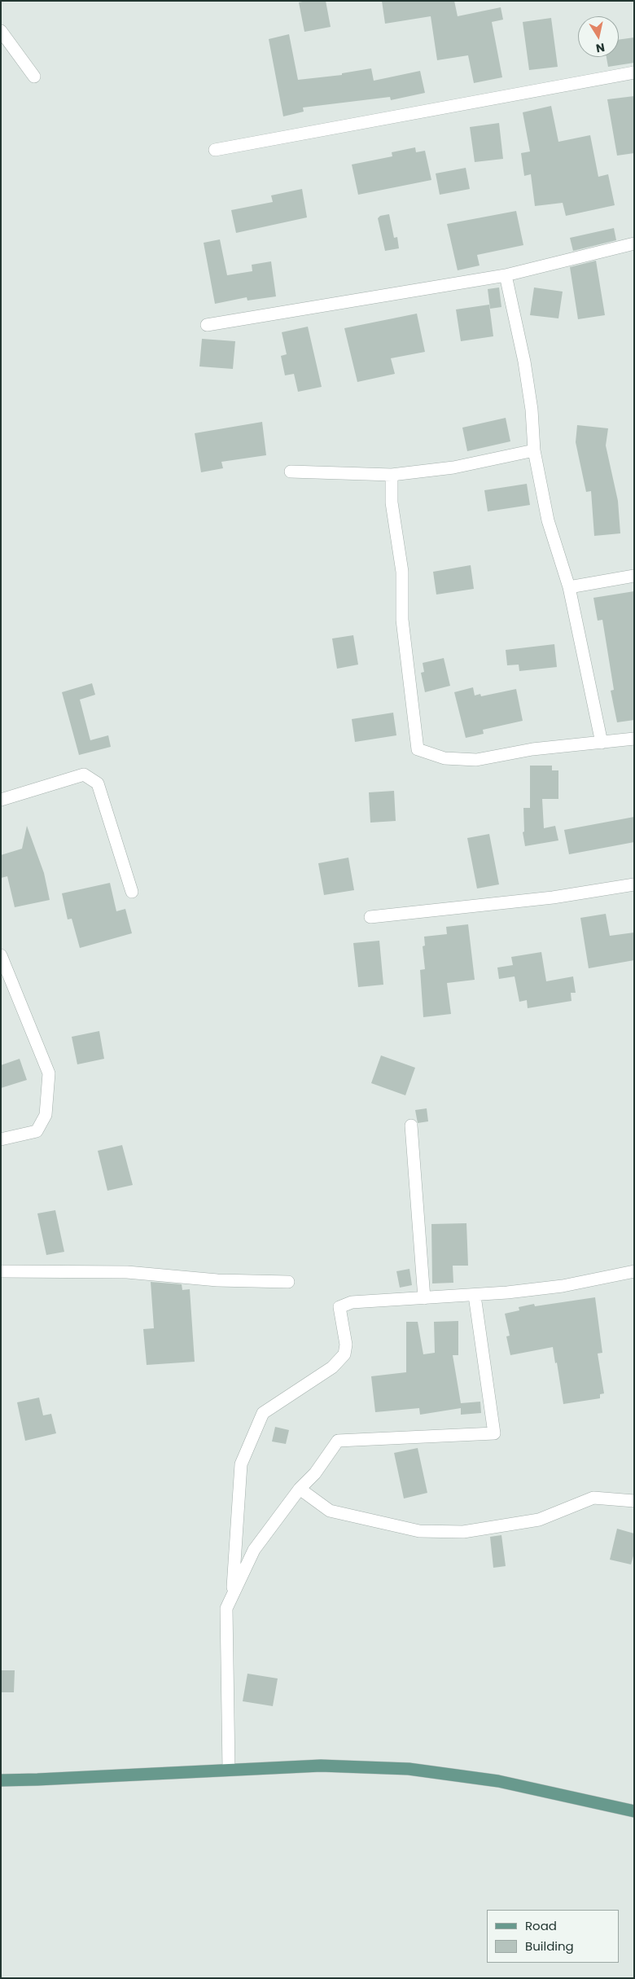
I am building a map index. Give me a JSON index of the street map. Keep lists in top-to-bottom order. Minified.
{"legend":["Road","Building"],"north":"bottom"}
